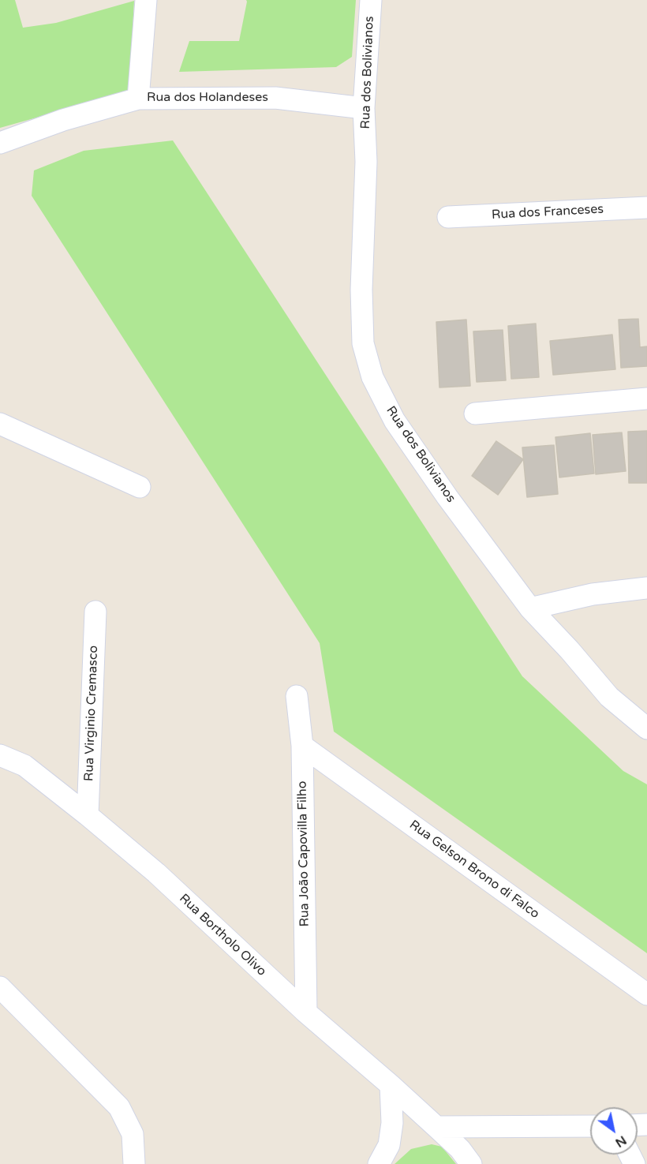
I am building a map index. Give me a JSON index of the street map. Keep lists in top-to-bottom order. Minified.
{"streets":{"street":["Rua dos Bolivianos","Rua dos Holandeses","Rua dos Franceses","Rua Virginio Cremasco","Rua João Capovilla Filho","Rua Gelson Brono di Falco","Rua Bortholo Olivo"]},"crossings":[["Rua dos Bolivianos","Rua dos Holandeses"],["Rua Virginio Cremasco","Rua Bortholo Olivo"],["Rua João Capovilla Filho","Rua Gelson Brono di Falco"],["Rua João Capovilla Filho","Rua Bortholo Olivo"]],"north":"bottom right"}
